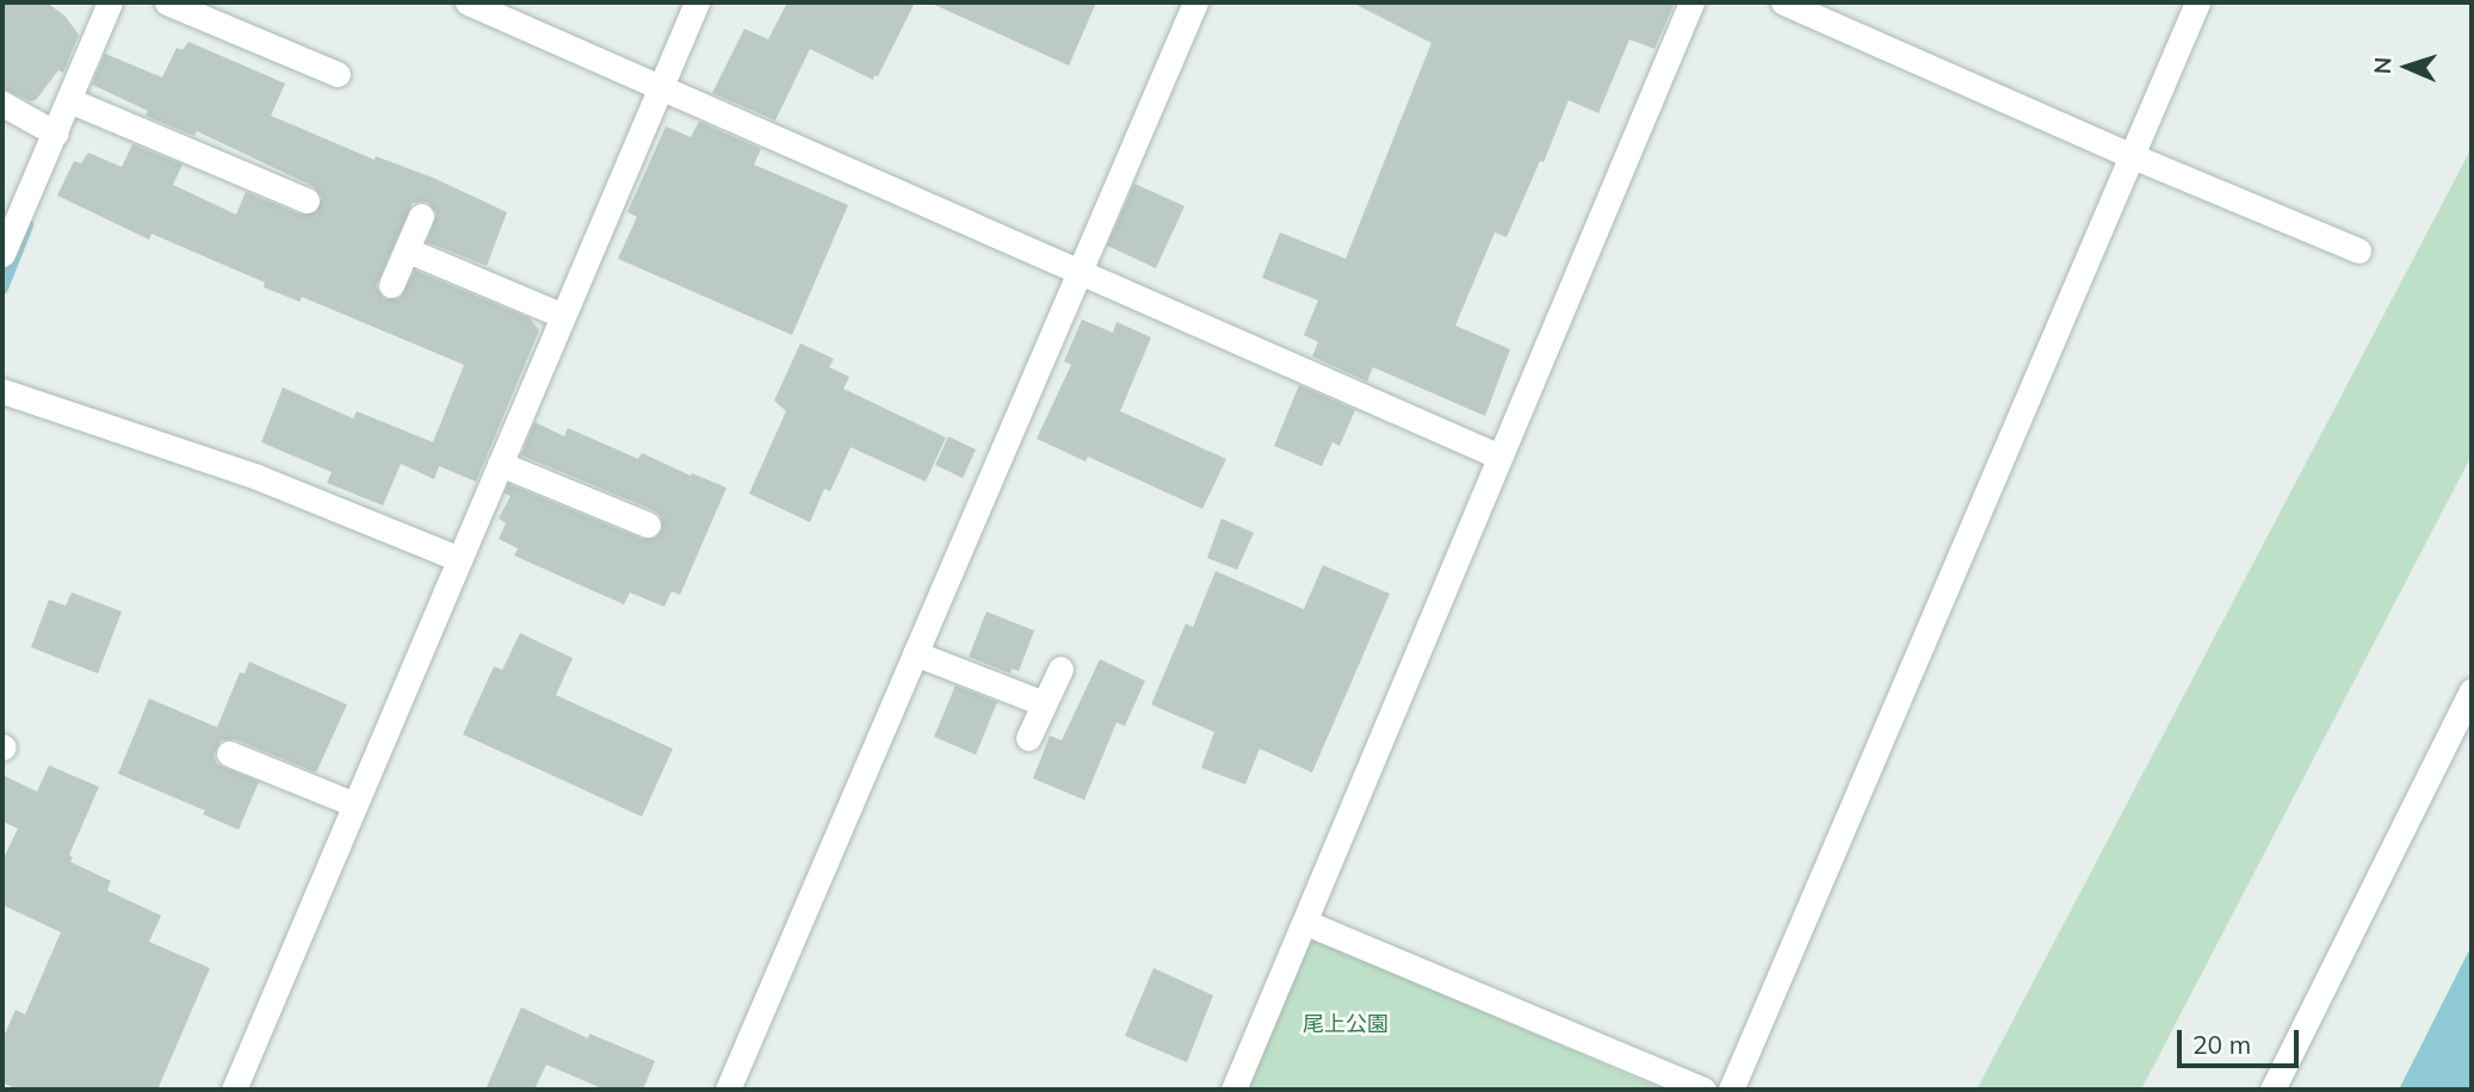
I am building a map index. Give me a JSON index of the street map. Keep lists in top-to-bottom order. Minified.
{"parks":["尾上公園"],"scale_bar":"20 m","north":"left"}
